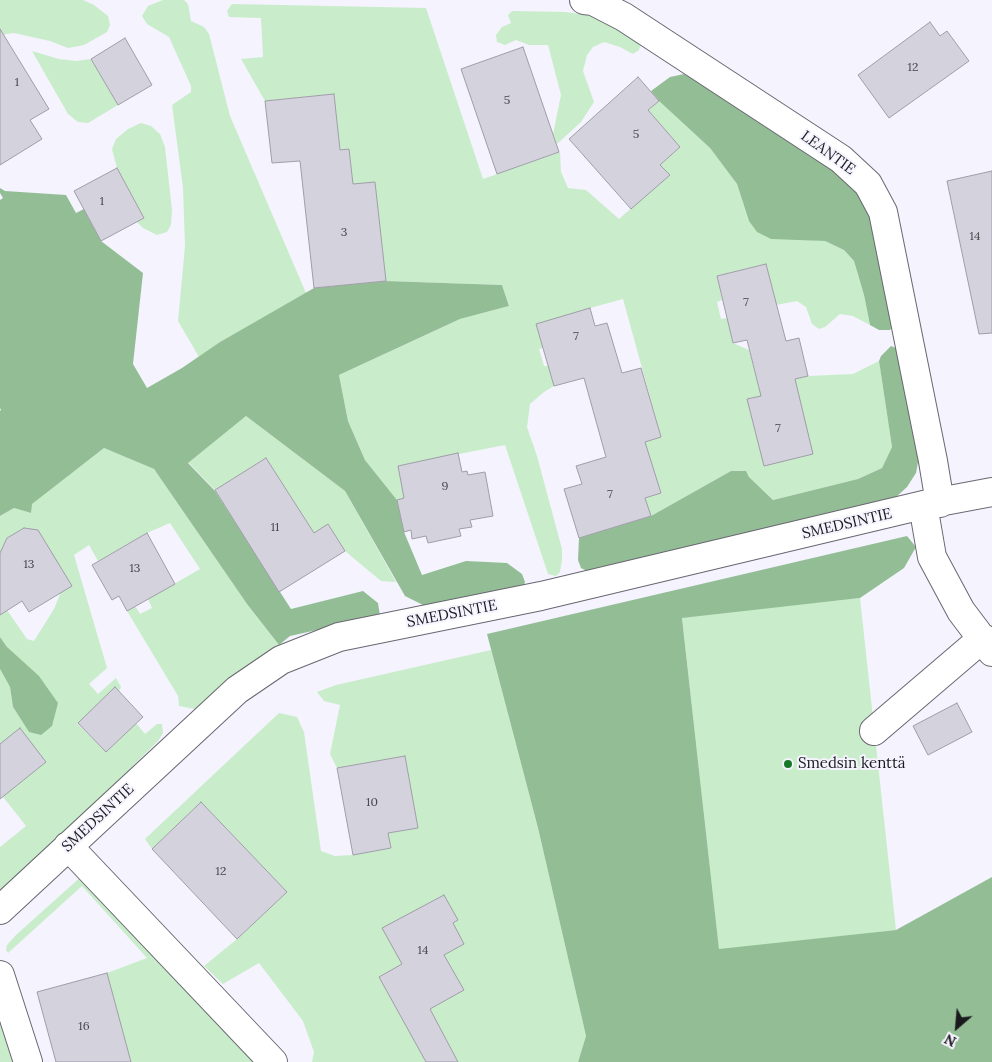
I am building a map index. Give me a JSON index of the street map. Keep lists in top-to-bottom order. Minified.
{"streets":{"street":["LEANTIE","SMEDSINTIE"]},"crossings":[["LEANTIE","SMEDSINTIE"]],"places":["Smedsin kenttä"],"house_numbers":["12","1","5","5","1","3","14","7","7","7","9","7","11","13","13","10","12","14","16"],"north":"bottom left"}
